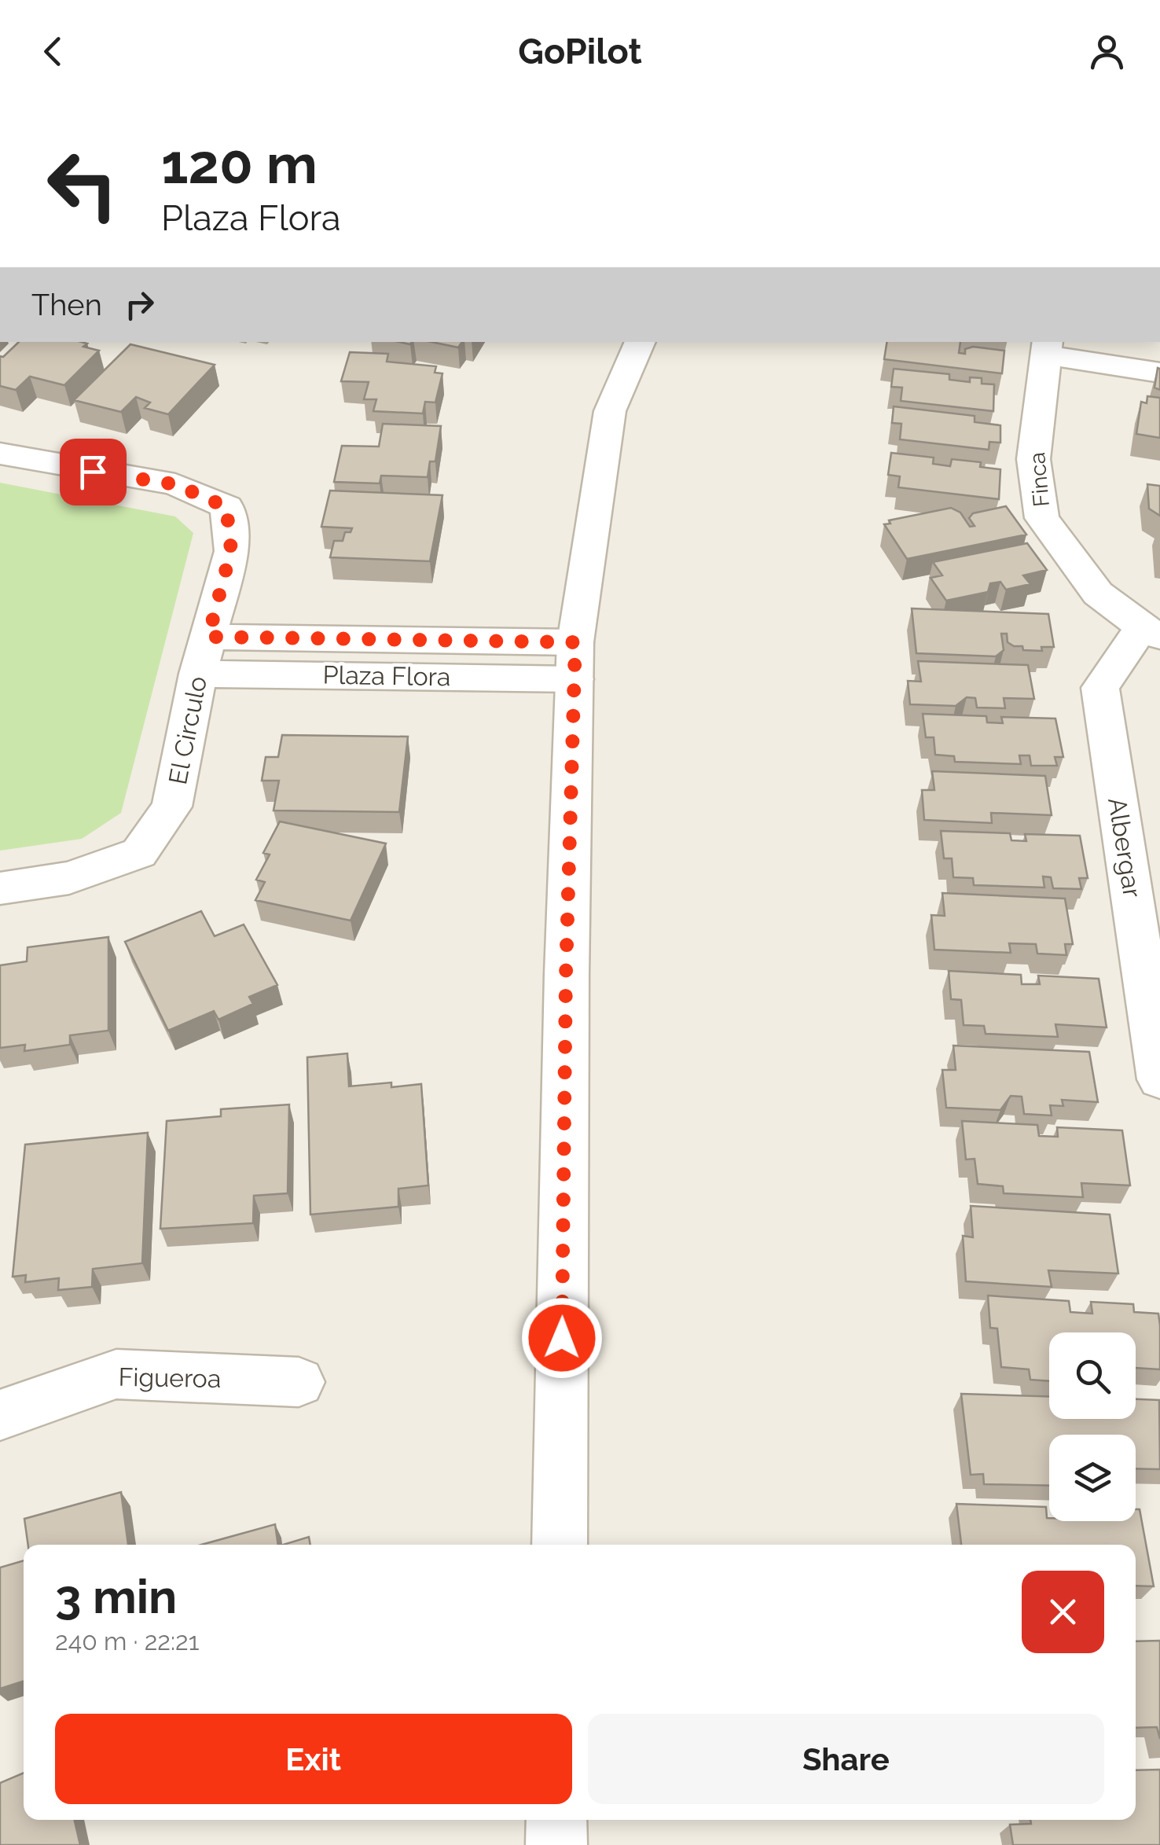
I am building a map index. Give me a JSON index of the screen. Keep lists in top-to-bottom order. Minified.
{"streets":{"street":["Finca","Plaza Flora","El Circulo","Albergar","Figueroa"]},"crossings":[["Finca","Albergar"],["Plaza Flora","El Circulo"]],"page":{"header":"GoPilot","turn":["120 m","Plaza Flora"],"then":"Then","heading":["3 min","240 m · 22:21"],"buttons":["Exit","Share"]}}
